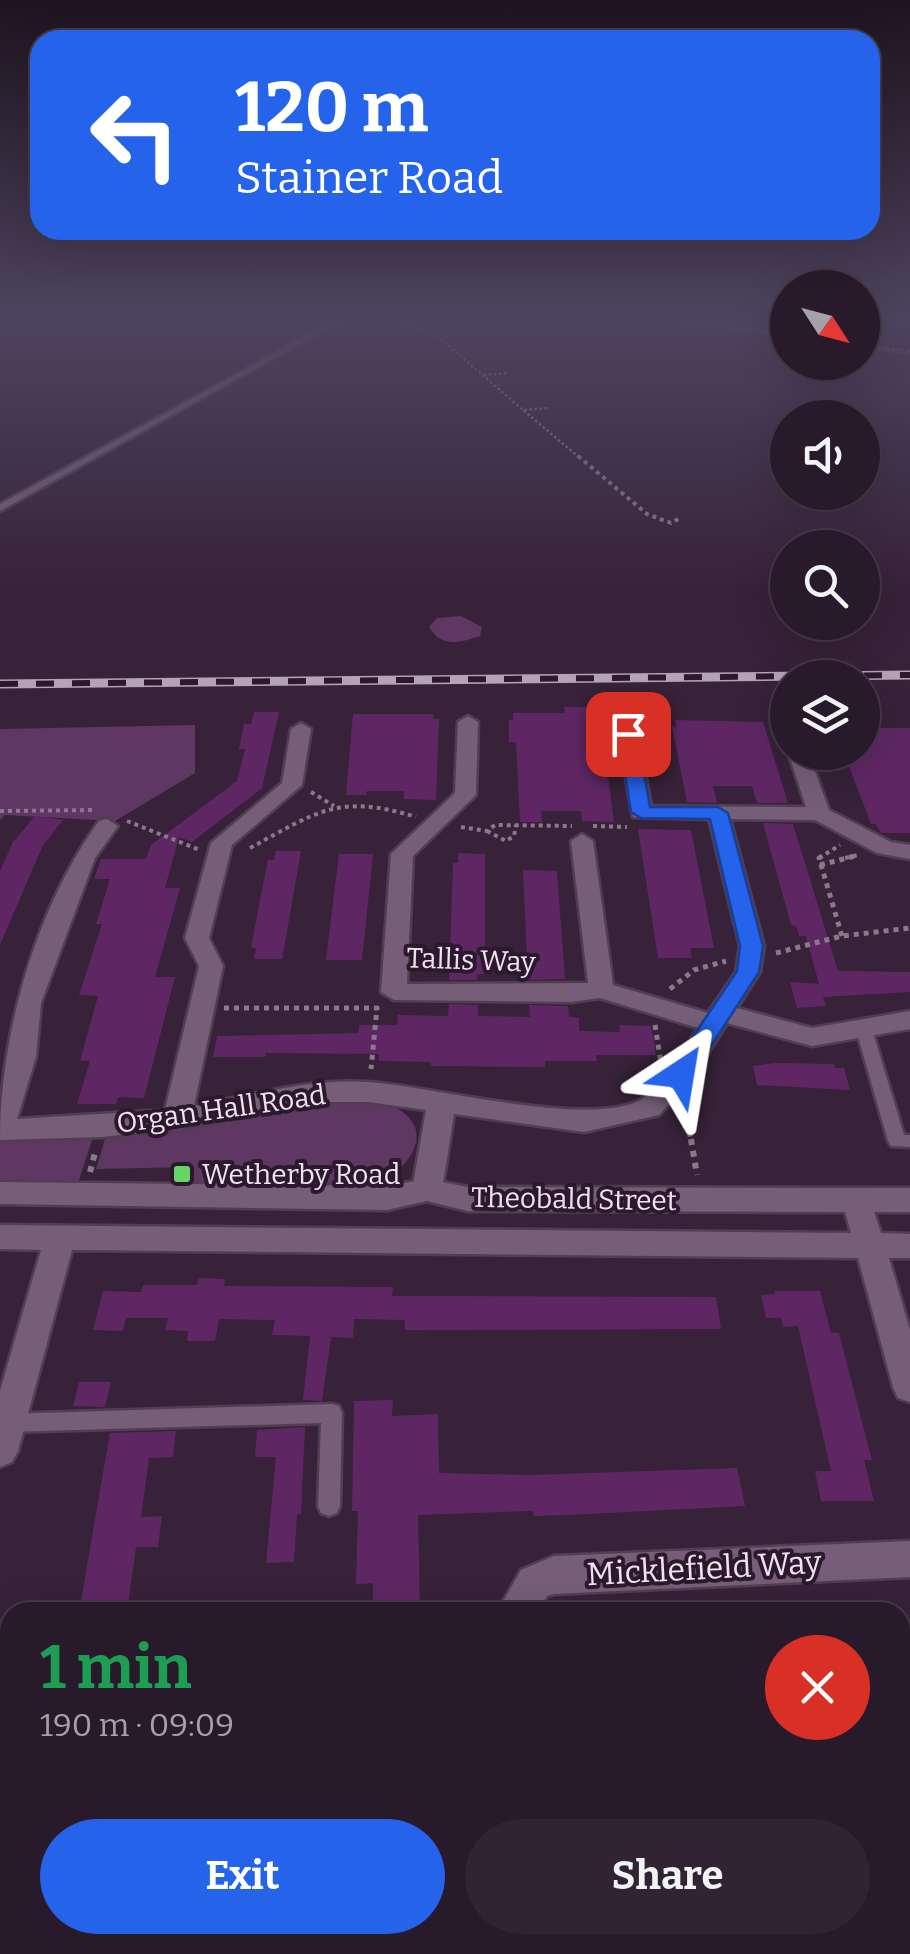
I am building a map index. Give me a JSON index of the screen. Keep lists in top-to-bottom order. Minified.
{"streets":{"street":["Tallis Way","Organ Hall Road","Theobald Street","Micklefield Way"]},"crossings":[["Tallis Way","Organ Hall Road"]],"places":{"transit":["Wetherby Road"]},"north":"bottom right","page":{"turn":["120 m","Stainer Road"],"heading":["1 min","190 m · 09:09"],"buttons":["Exit","Share"]}}
